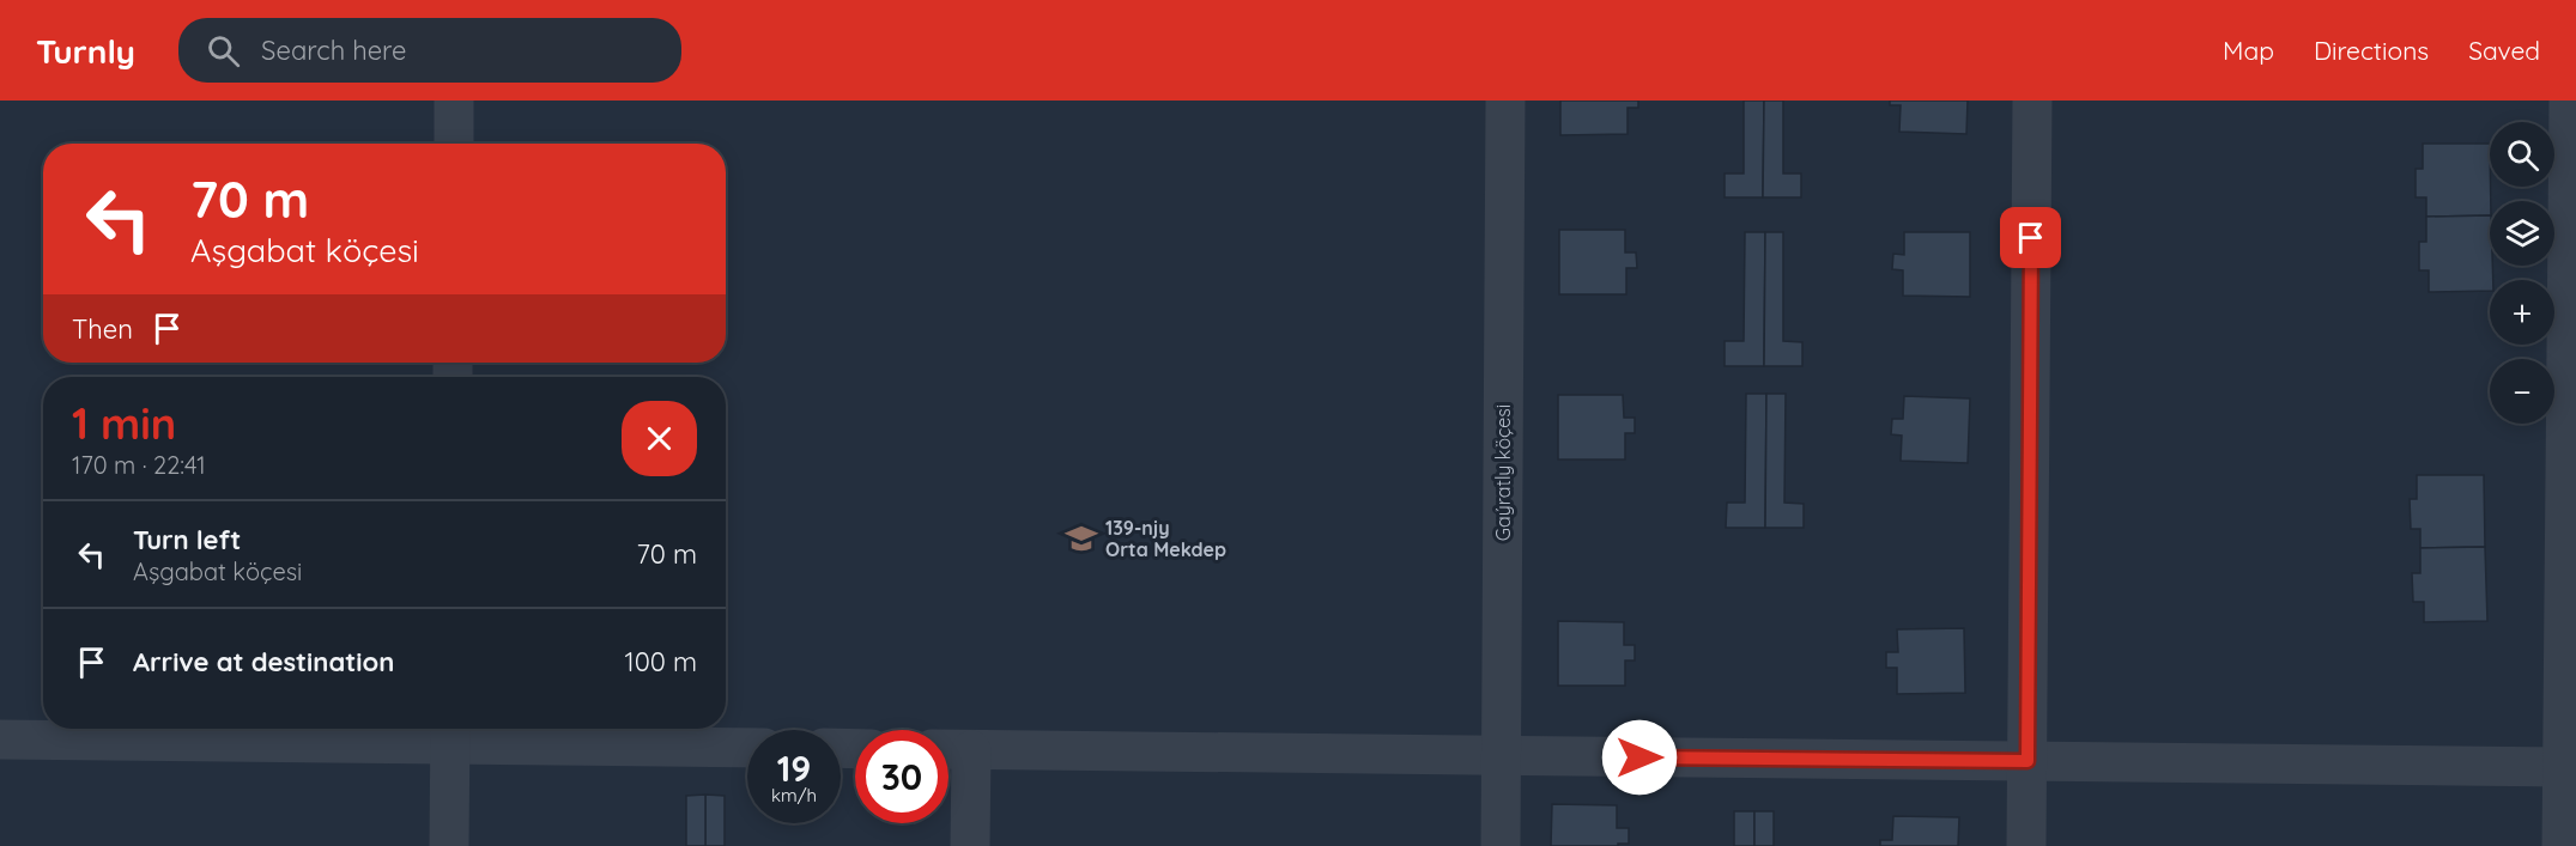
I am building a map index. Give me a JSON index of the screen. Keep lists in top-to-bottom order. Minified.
{"streets":{"street":["Gaýratly köçesi"]},"places":{"school or university":["139-njy Orta Mekdep"]},"page":{"header":"Turnly","search":"Search here","nav":["Map","Directions","Saved"],"map_buttons":["+","−"],"turn":["70 m","Aşgabat köçesi"],"then":"Then","heading":["1 min","170 m · 22:41"],"list":[{"name":"Turn left","note":"Aşgabat köçesi","value":"70 m"},{"name":"Arrive at destination","value":"100 m"}],"speed":"19 km/h","limit":"30"}}
